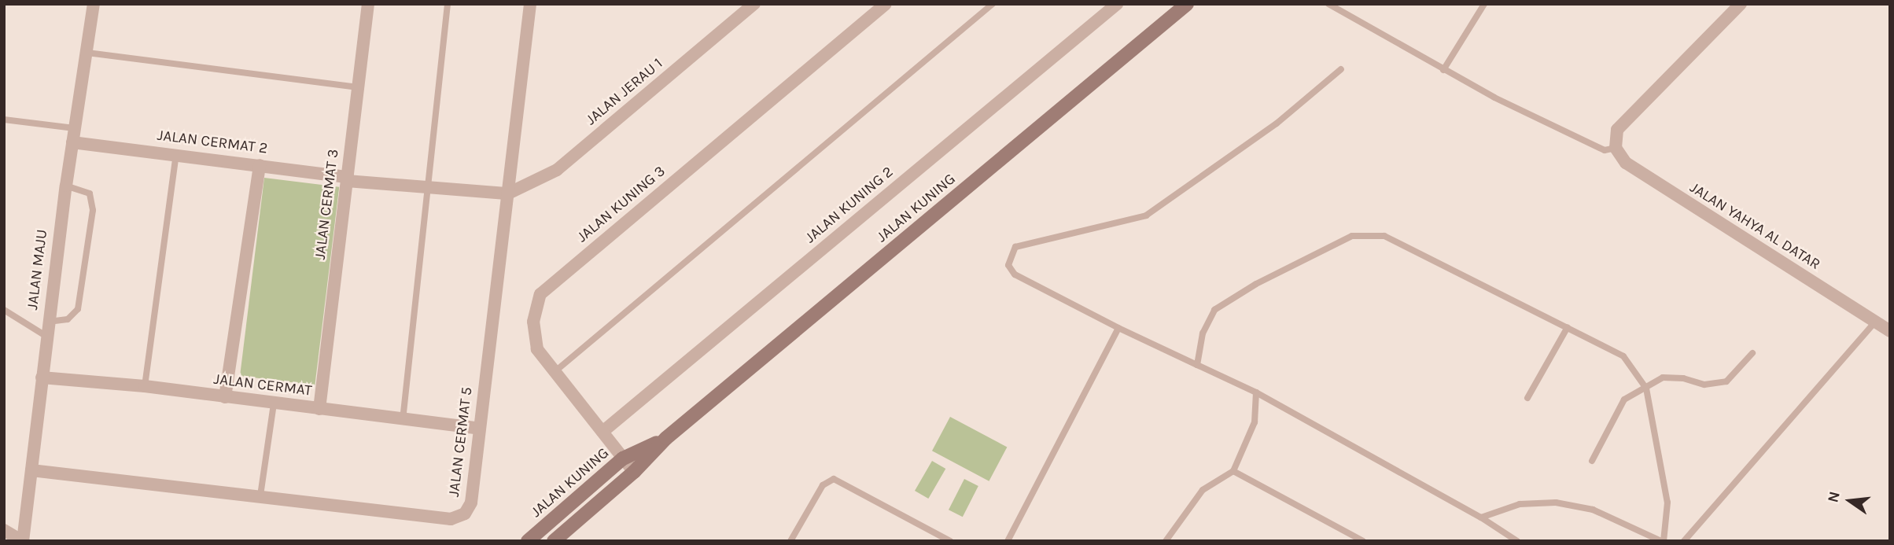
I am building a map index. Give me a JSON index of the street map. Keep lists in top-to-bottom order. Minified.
{"streets":{"street":["JALAN JERAU 1","JALAN CERMAT 2","JALAN CERMAT 3","JALAN KUNING 3","JALAN KUNING 2","JALAN KUNING","JALAN YAHYA AL DATAR","JALAN MAJU","JALAN CERMAT","JALAN CERMAT 5"]},"crossings":[["JALAN JERAU 1","JALAN CERMAT 2"],["JALAN JERAU 1","JALAN CERMAT 5"],["JALAN CERMAT 2","JALAN CERMAT 3"],["JALAN CERMAT 2","JALAN MAJU"],["JALAN CERMAT 2","JALAN CERMAT 5"],["JALAN CERMAT 3","JALAN CERMAT"],["JALAN KUNING 3","JALAN KUNING 2"],["JALAN KUNING 3","JALAN KUNING"],["JALAN MAJU","JALAN CERMAT"],["JALAN MAJU","JALAN CERMAT 5"],["JALAN CERMAT","JALAN CERMAT 5"]],"north":"left"}
